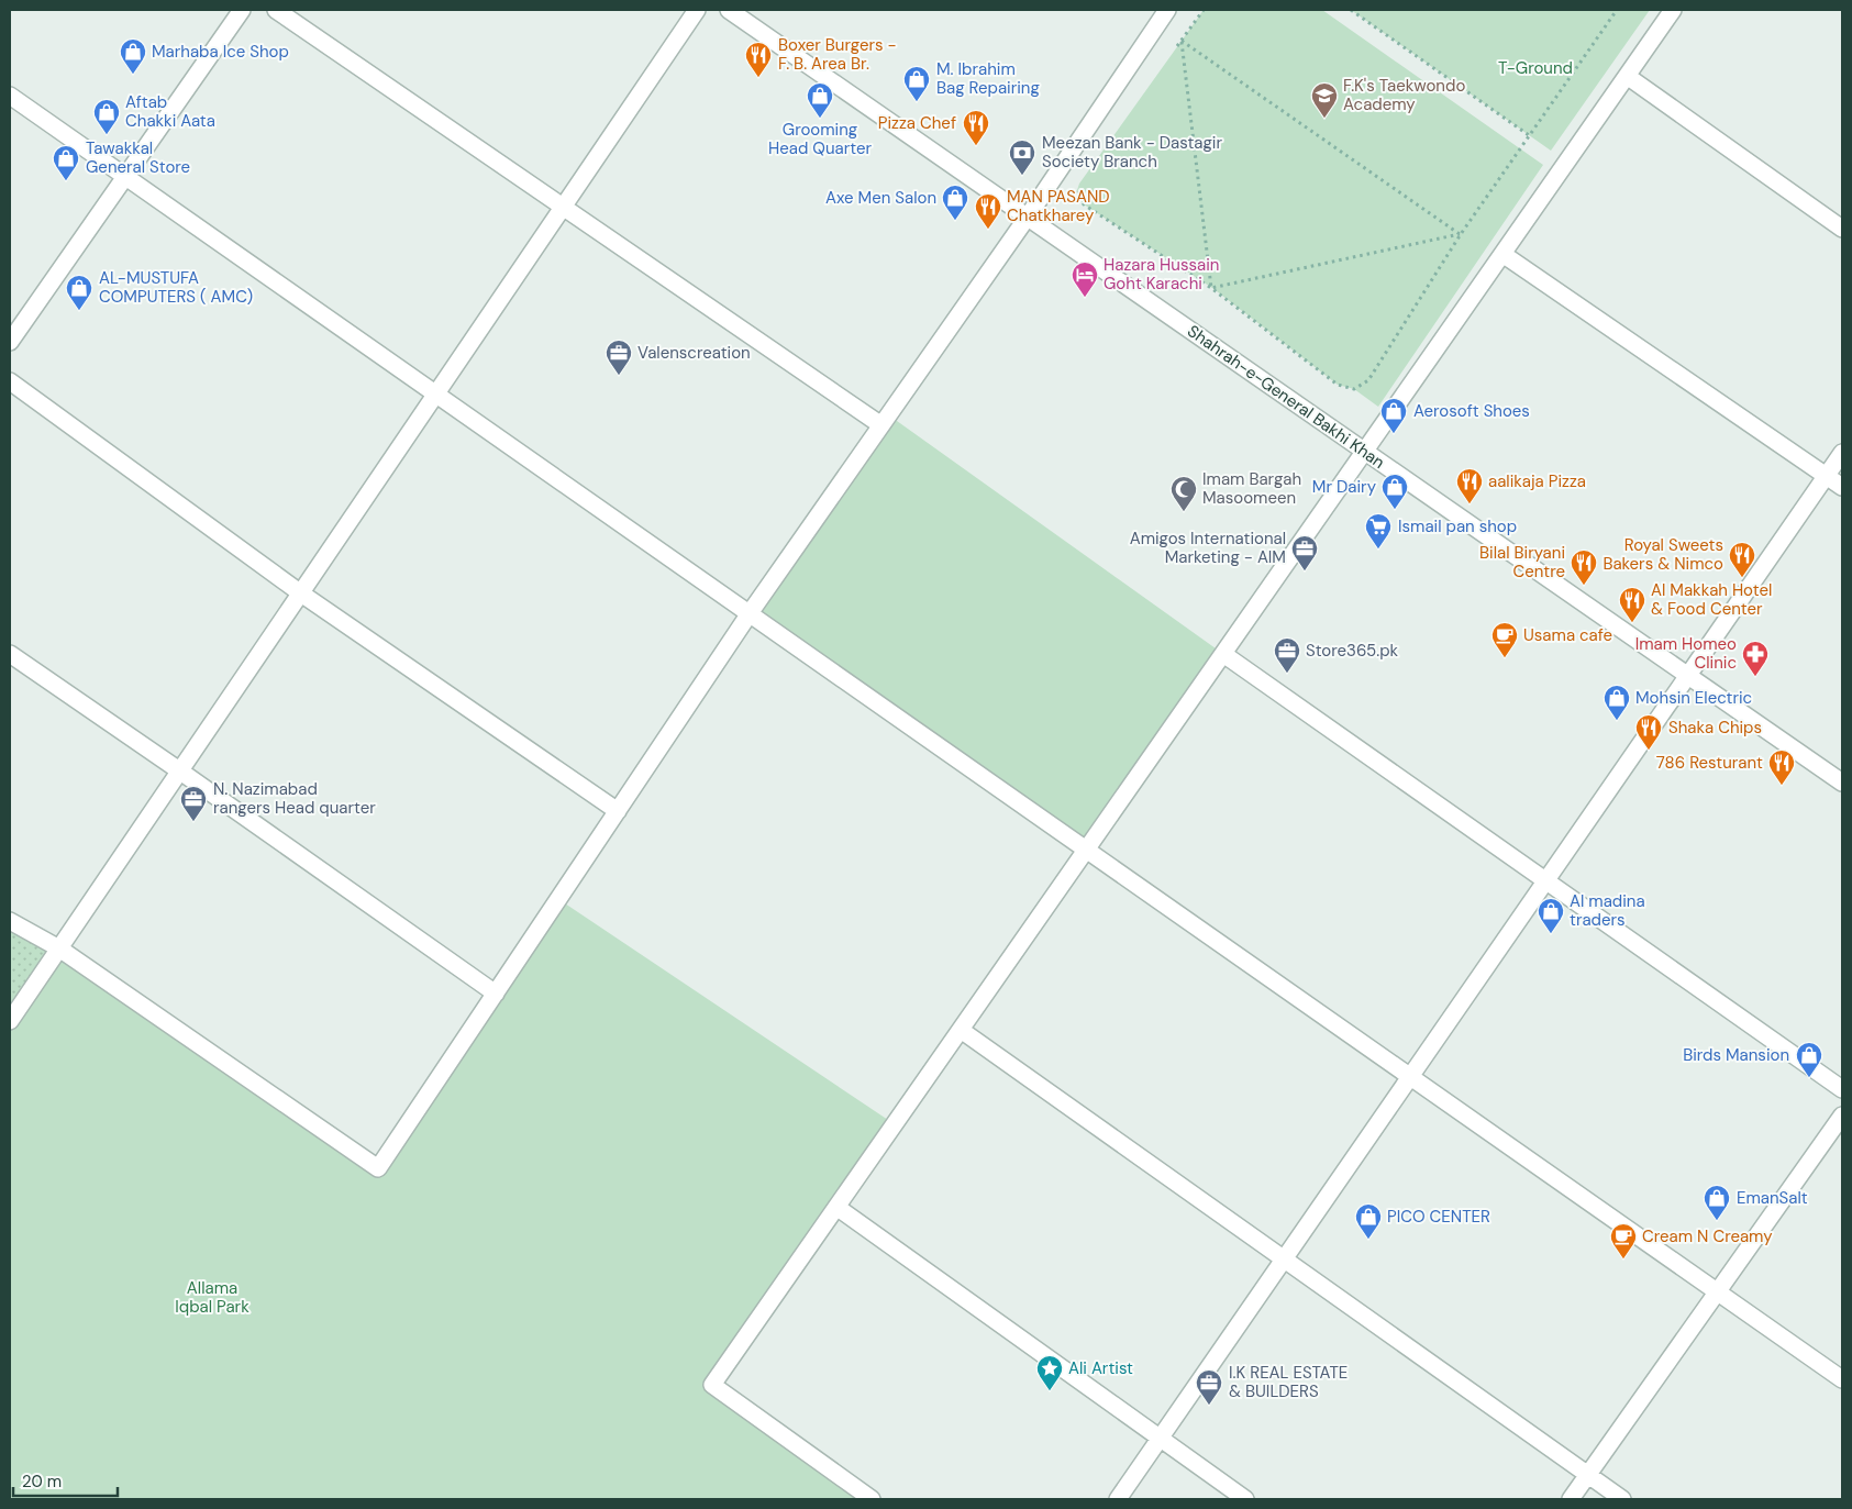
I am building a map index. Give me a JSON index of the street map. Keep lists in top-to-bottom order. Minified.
{"streets":{"street":["Shahrah-e-General Bakhi Khan"]},"parks":["T-Ground","Allama Iqbal Park"],"places":{"shop":["Marhaba Ice Shop","M. Ibrahim Bag Repairing","Grooming Head Quarter","Aftab Chakki Aata","Tawakkal General Store","Axe Men Salon","AL-MUSTUFA COMPUTERS ( AMC)","Aerosoft Shoes","Mr Dairy","Mohsin Electric","Al madina traders","Birds Mansion","EmanSalt","PICO CENTER"],"restaurant":["Boxer Burgers - F. B. Area Br.","Pizza Chef","MAN PASAND Chatkharey","aalikaja Pizza","Royal Sweets Bakers & Nimco","Bilal Biryani Centre","Al Makkah Hotel & Food Center","Shaka Chips","786 Resturant"],"school or university":["F.K's Taekwondo Academy"],"bank":["Meezan Bank - Dastagir Society Branch"],"hotel":["Hazara Hussain Goht Karachi"],"office":["Valenscreation","Amigos International Marketing - AIM","Store365.pk","N. Nazimabad rangers Head quarter","I.K REAL ESTATE & BUILDERS"],"mosque":["Imam Bargah Masoomeen"],"supermarket":["Ismail pan shop"],"cafe":["Usama cafe","Cream N Creamy"],"pharmacy":["Imam Homeo Clinic"],"place":["Ali Artist"]},"scale_bar":"20 m"}
